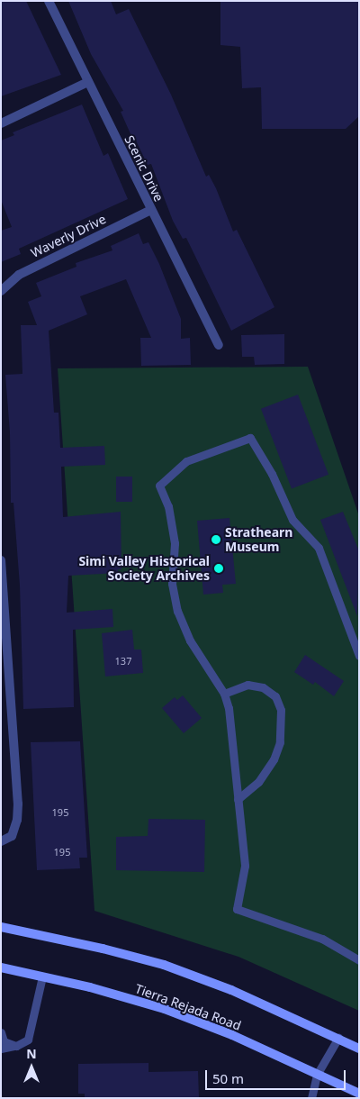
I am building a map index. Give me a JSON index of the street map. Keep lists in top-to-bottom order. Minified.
{"streets":{"main road":["Tierra Rejada Road"],"street":["Scenic Drive","Waverly Drive"]},"crossings":[["Scenic Drive","Waverly Drive"]],"places":["Strathearn Museum","Simi Valley Historical Society Archives"],"house_numbers":["137","195","195"],"scale_bar":"50 m","north":"top"}
